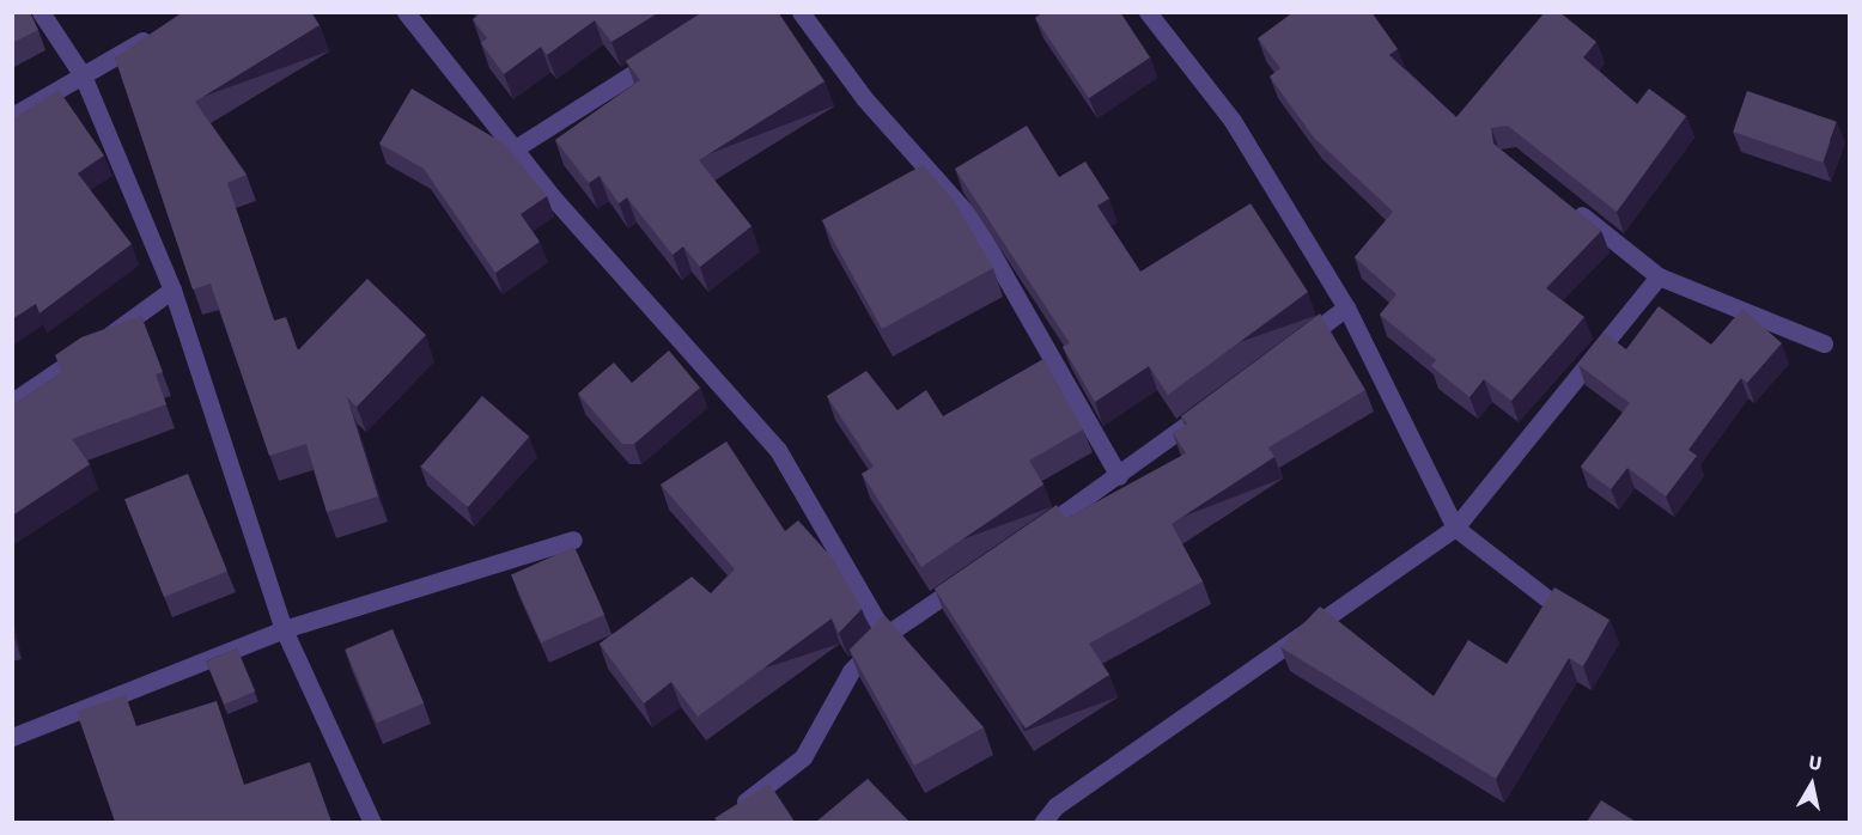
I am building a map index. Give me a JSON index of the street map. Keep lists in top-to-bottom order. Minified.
{"north":"top"}
